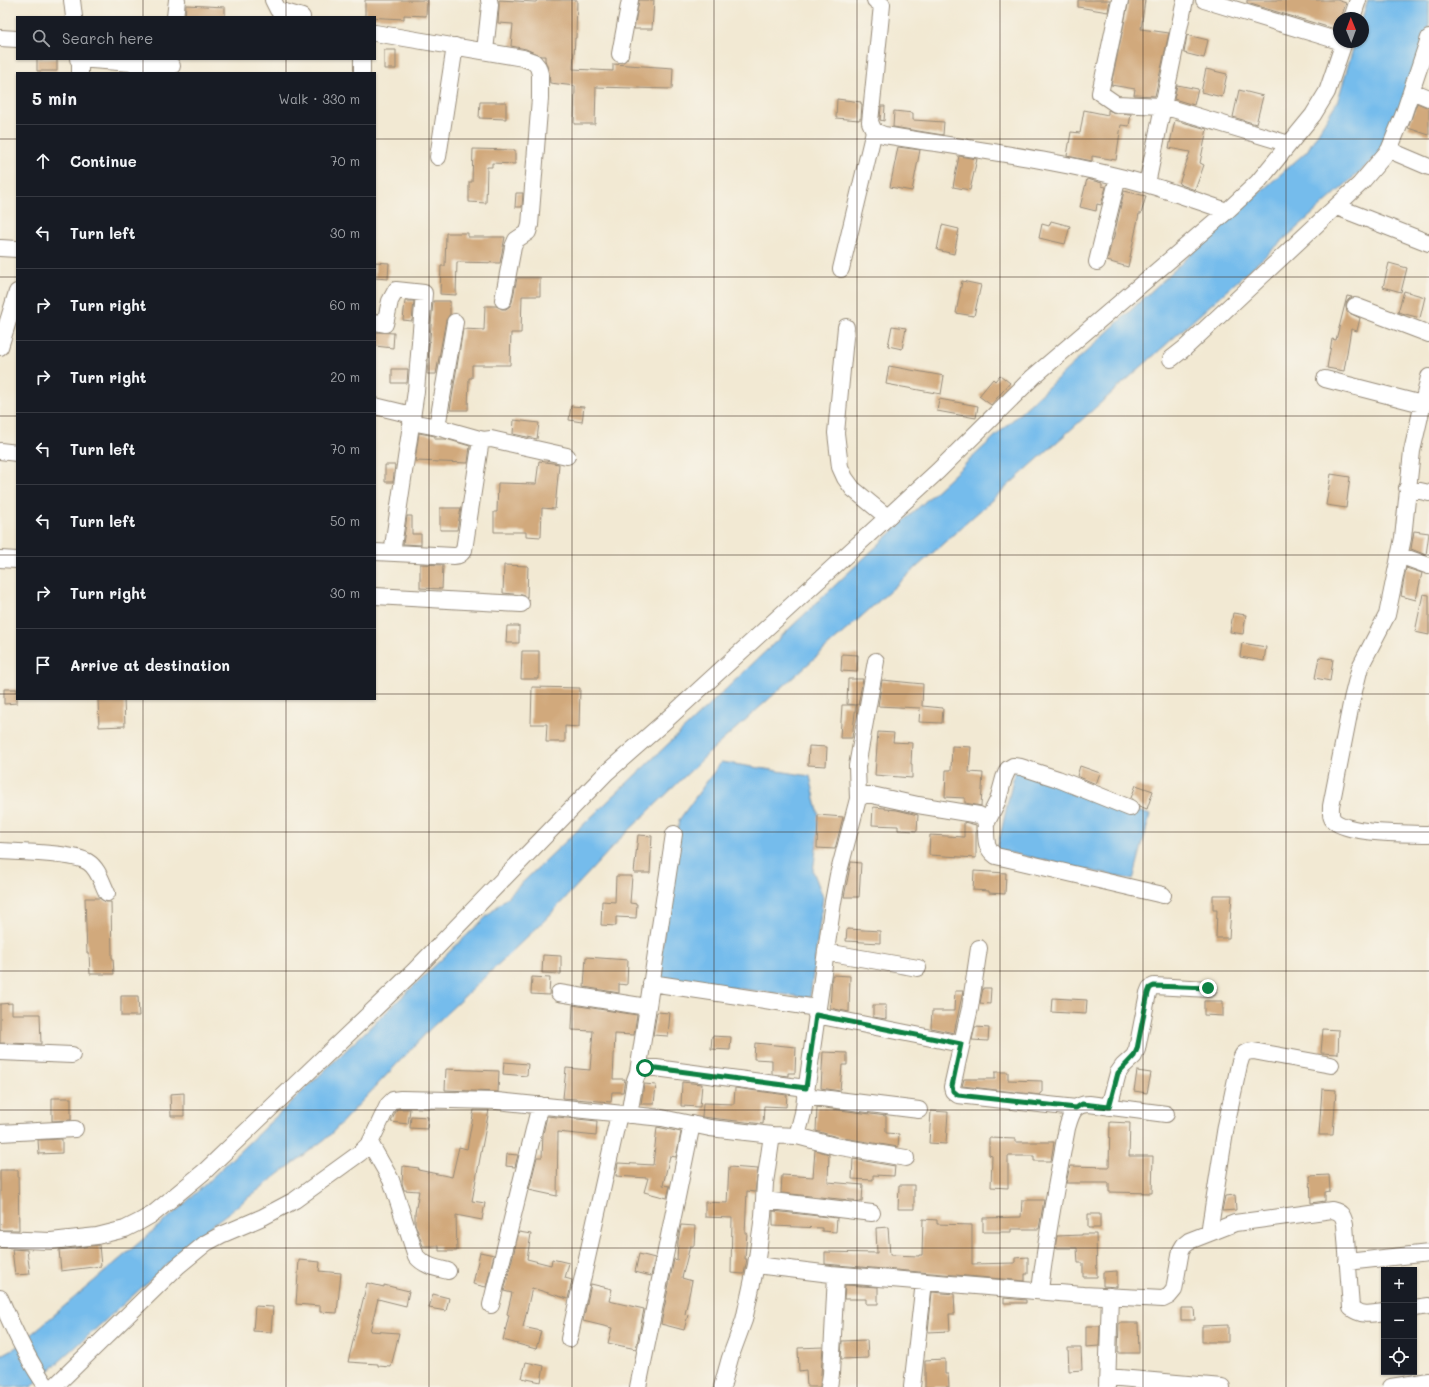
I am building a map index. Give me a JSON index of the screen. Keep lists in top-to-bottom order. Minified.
{"north":"top","page":{"search":"Search here","heading":["5 min","Walk · 330 m"],"list":[["Continue","70 m"],["Turn left","30 m"],["Turn right","60 m"],["Turn right","20 m"],["Turn left","70 m"],["Turn left","50 m"],["Turn right","30 m"],"Arrive at destination"],"map_buttons":["+","−"]}}
